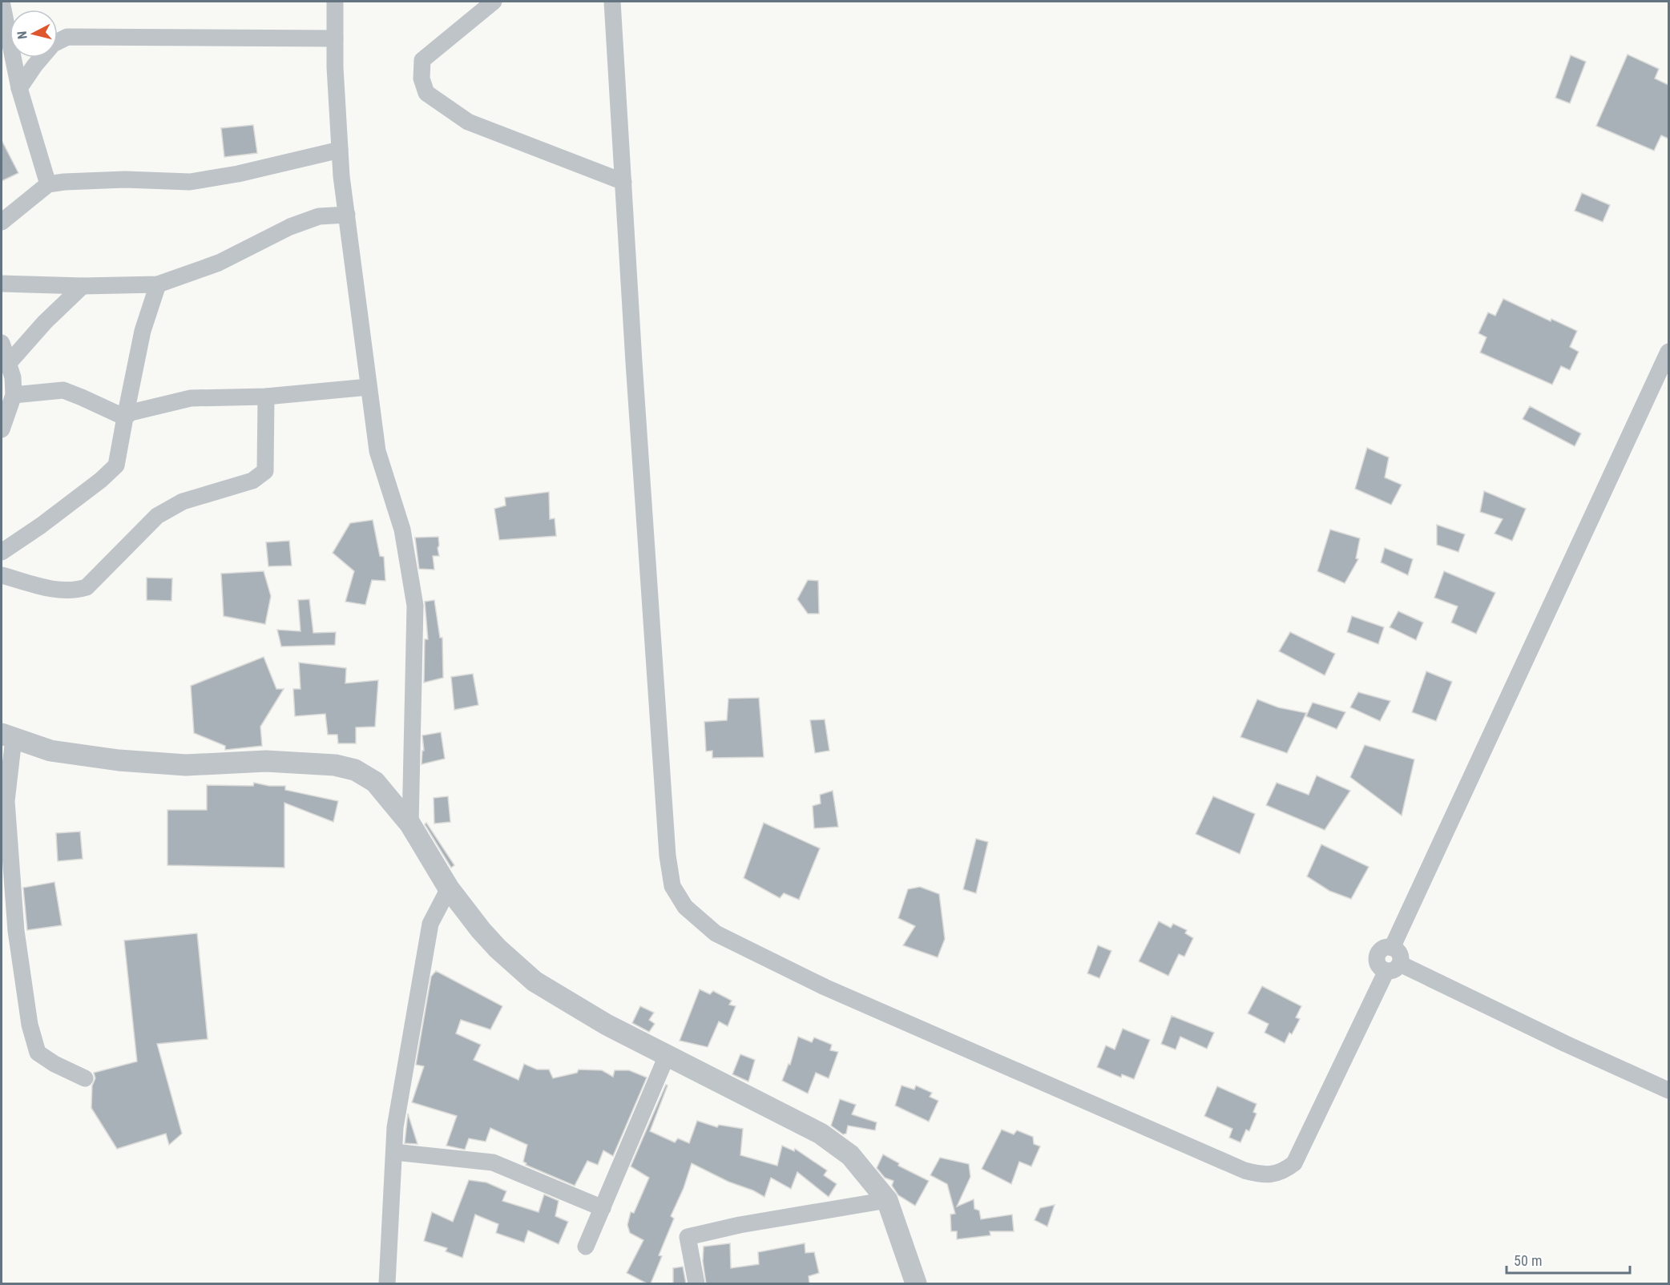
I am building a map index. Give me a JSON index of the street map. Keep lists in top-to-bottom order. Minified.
{"scale_bar":"50 m","north":"left"}
